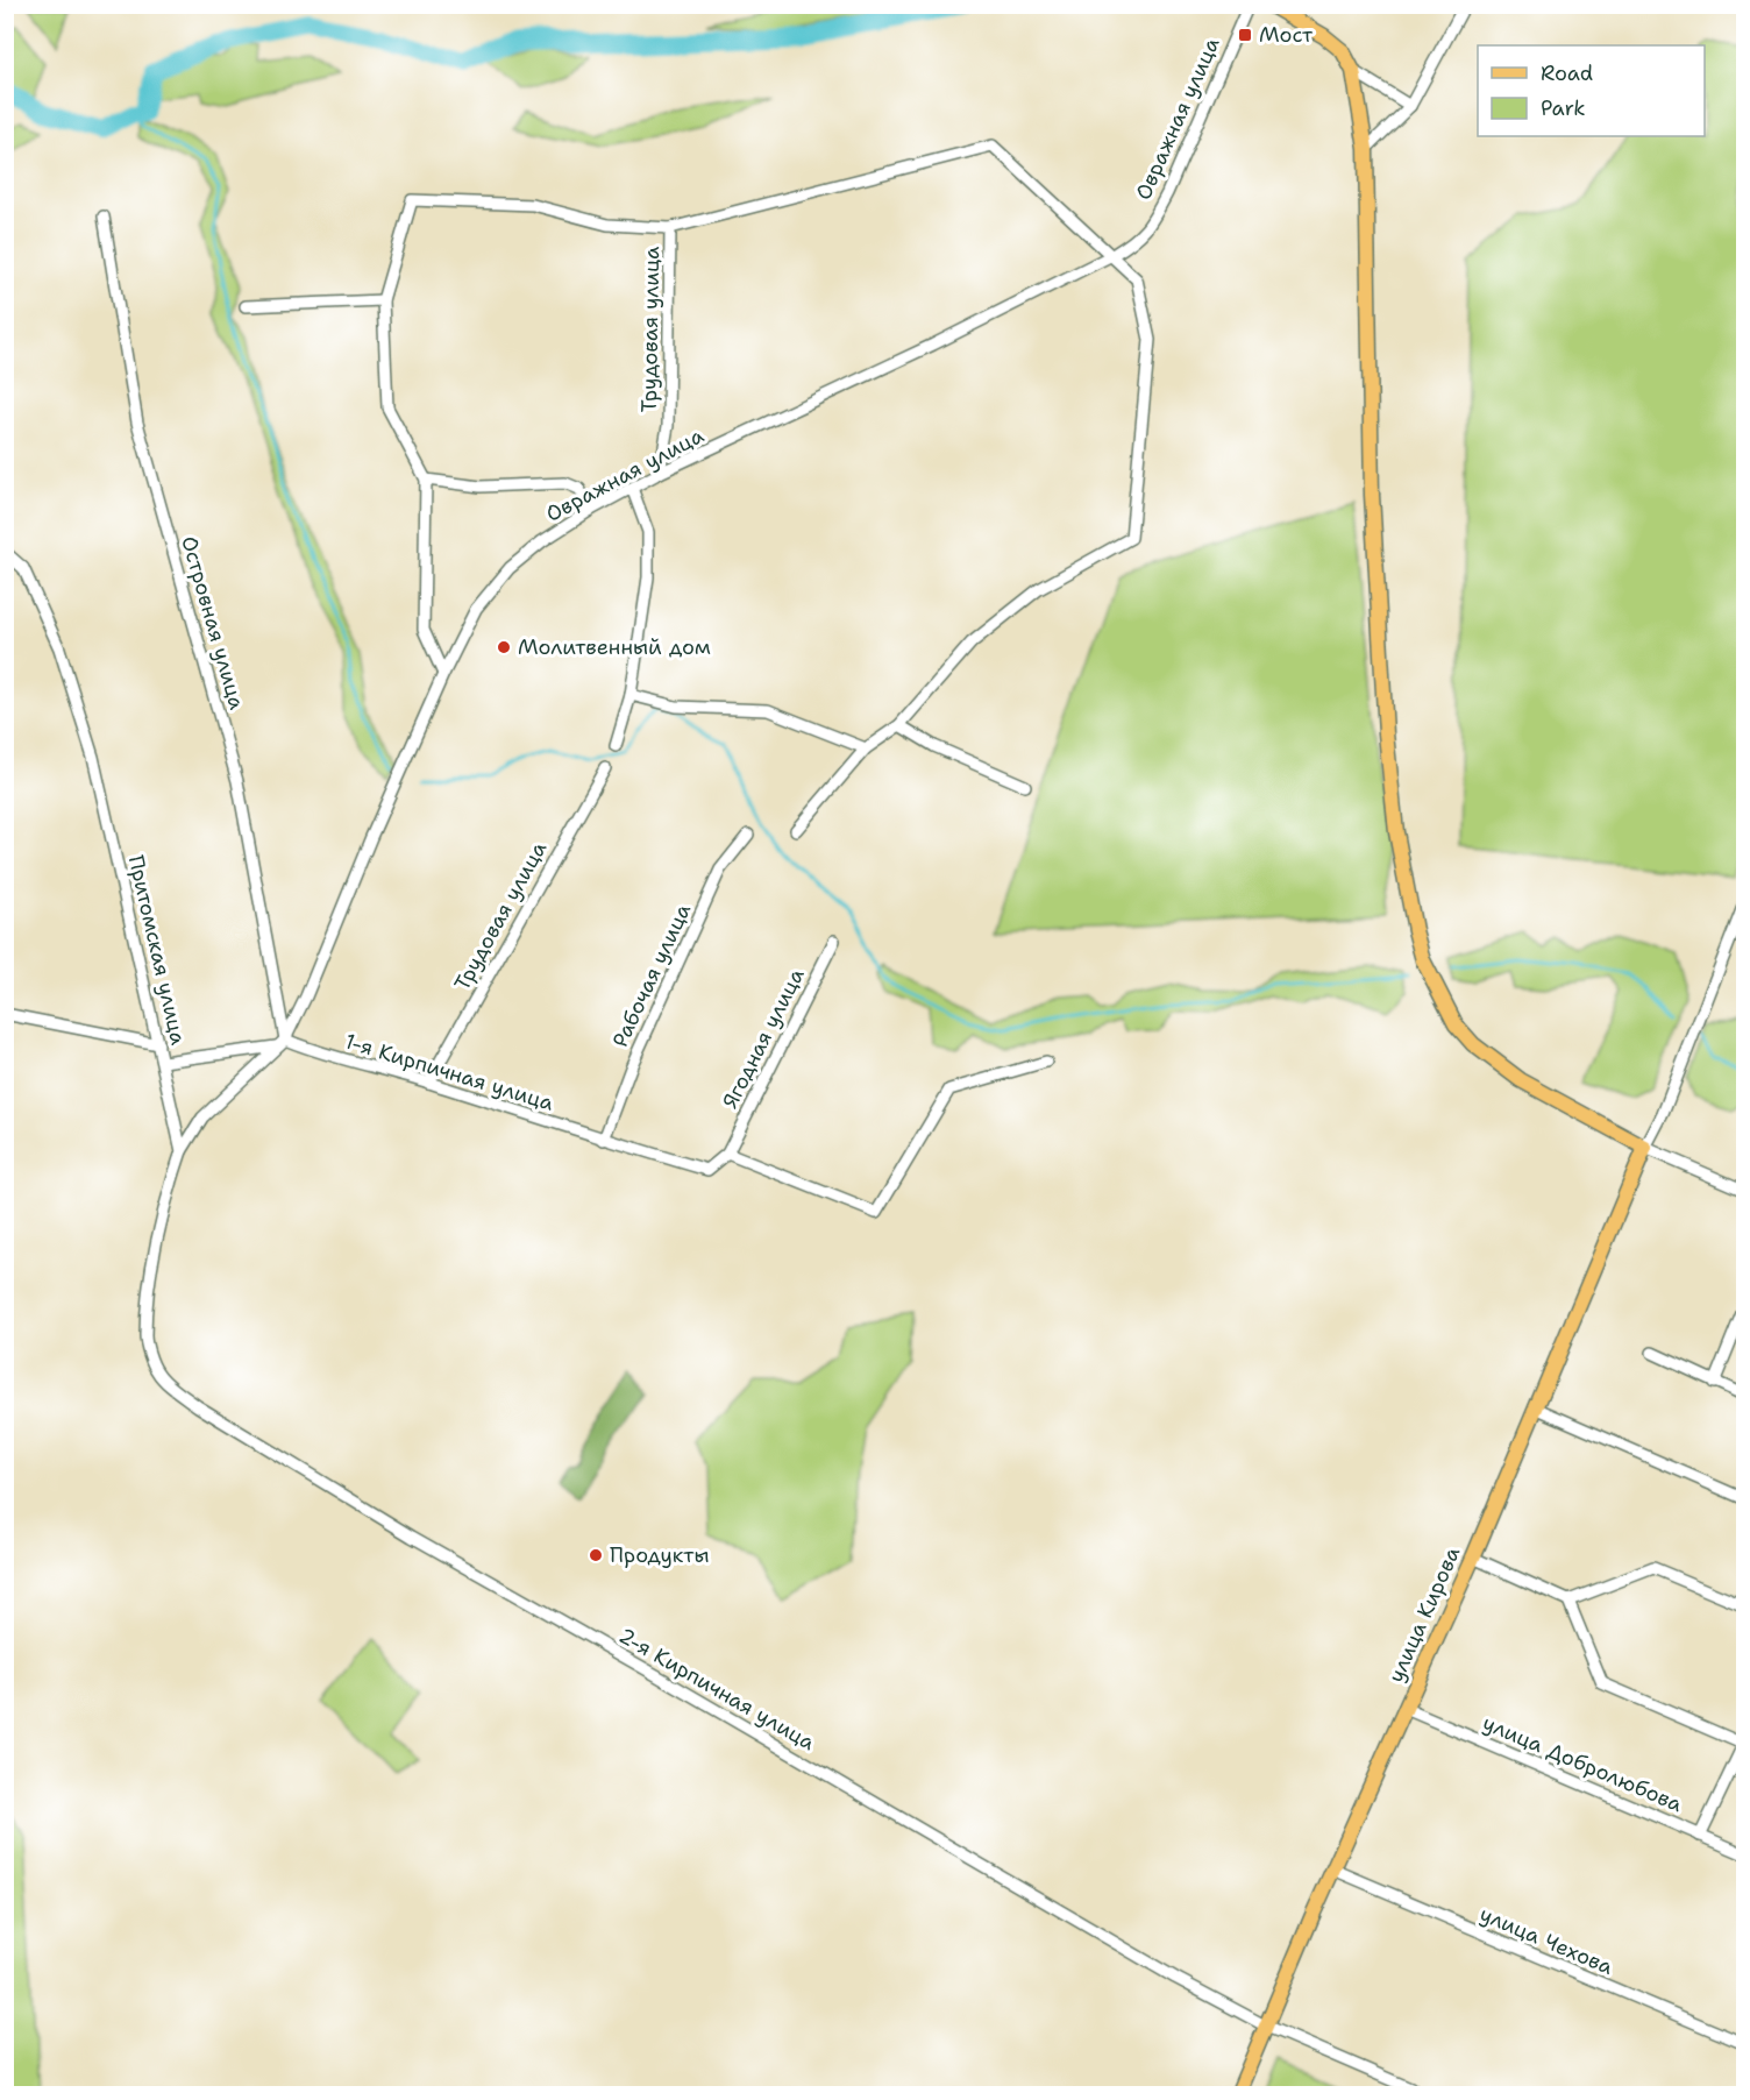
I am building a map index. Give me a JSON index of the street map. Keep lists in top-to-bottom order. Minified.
{"streets":{"main road":["улица Кирова"],"street":["Овражная улица","Трудовая улица","Островная улица","Притомская улица","Рабочая улица","Ягодная улица","1-я Кирпичная улица","2-я Кирпичная улица","улица Добролюбова","улица Чехова"]},"crossings":[["Овражная улица","Трудовая улица"],["Овражная улица","Островная улица"],["Овражная улица","Притомская улица"],["Овражная улица","1-я Кирпичная улица"],["Трудовая улица","1-я Кирпичная улица"],["Островная улица","1-я Кирпичная улица"],["Притомская улица","1-я Кирпичная улица"],["Притомская улица","2-я Кирпичная улица"],["Рабочая улица","1-я Кирпичная улица"],["Ягодная улица","1-я Кирпичная улица"],["улица Кирова","2-я Кирпичная улица"],["улица Кирова","улица Добролюбова"],["улица Кирова","улица Чехова"]],"places":{"transit":["Мост"],"other":["Молитвенный дом","Продукты"]},"legend":["Road","Park"]}
